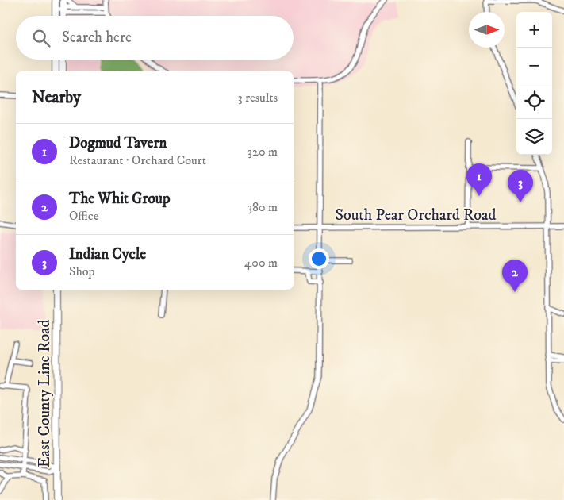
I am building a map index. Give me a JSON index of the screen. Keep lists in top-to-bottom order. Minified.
{"streets":{"main road":["East County Line Road"],"street":["South Pear Orchard Road"]},"north":"right","page":{"map_buttons":["+","−"],"search":"Search here","heading":["Nearby","3 results"],"list":[{"mark":"1","name":"Dogmud Tavern","note":"Restaurant · Orchard Court","value":"320 m"},{"mark":"2","name":"The Whit Group","note":"Office","value":"380 m"},{"mark":"3","name":"Indian Cycle","note":"Shop","value":"400 m"}],"pins":["1","3","2"]}}
